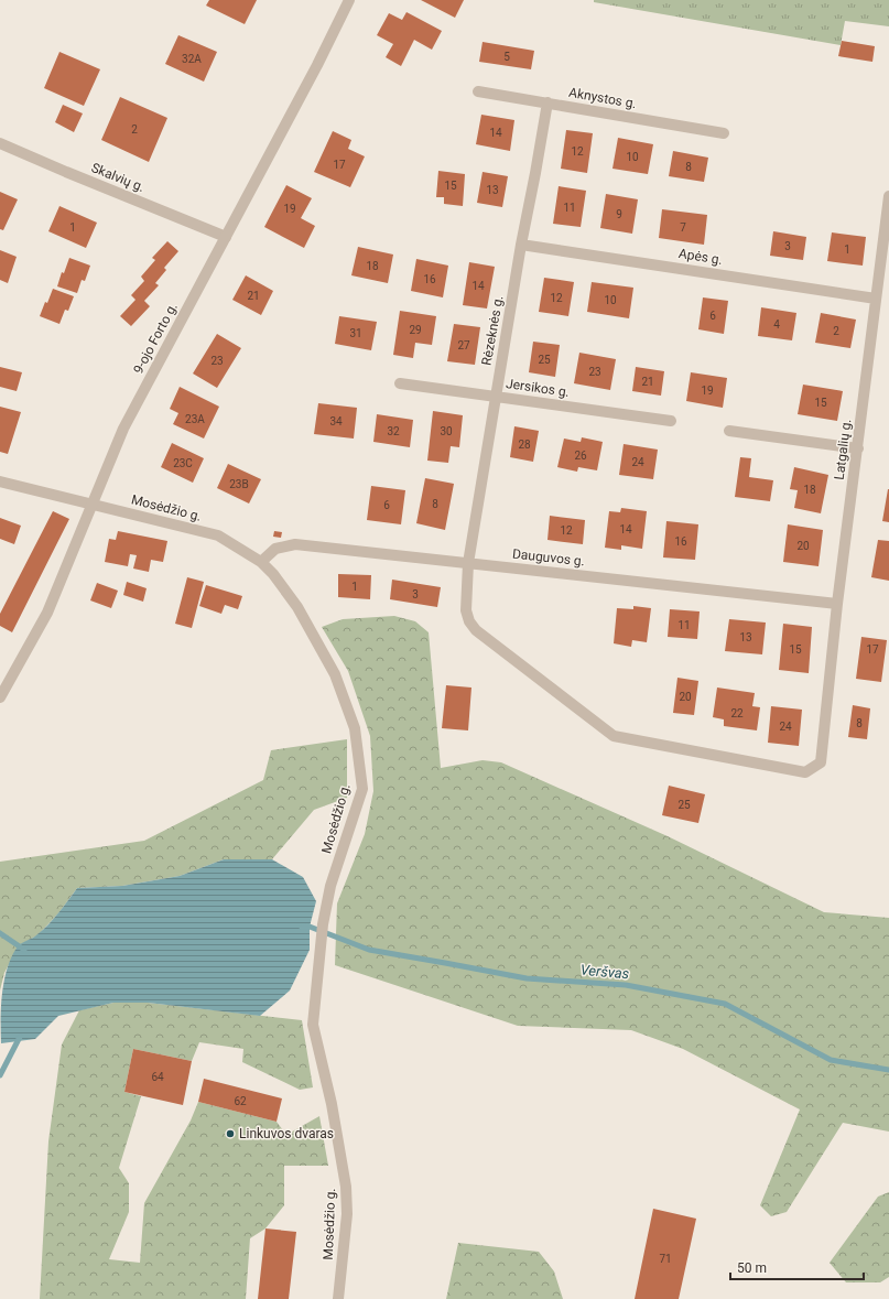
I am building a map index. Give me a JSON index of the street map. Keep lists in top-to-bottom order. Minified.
{"streets":{"street":["Aknystos g.","Skalvių g.","Apės g.","Rėzeknės g.","9-ojo Forto g.","Jersikos g.","Latgalių g.","Mosėdžio g.","Dauguvos g."]},"crossings":[["Aknystos g.","Rėzeknės g."],["Skalvių g.","9-ojo Forto g."],["Apės g.","Rėzeknės g."],["Apės g.","Latgalių g."],["Rėzeknės g.","Jersikos g."],["Rėzeknės g.","Latgalių g."],["Rėzeknės g.","Dauguvos g."],["9-ojo Forto g.","Mosėdžio g."],["Latgalių g.","Dauguvos g."],["Mosėdžio g.","Dauguvos g."]],"water":["Veršvas"],"places":["Linkuvos dvaras"],"house_numbers":["5","32A","2","14","12","10","17","8","15","13","11","19","9","1","7","3","1","18","16","14","21","12","10","6","4","29","2","31","27","25","23","23","21","19","15","23A","34","32","30","28","26","24","23C","23B","18","8","6","14","12","16","20","1","3","11","13","15","17","20","22","8","24","25","64","62","71"],"scale_bar":"50 m"}
